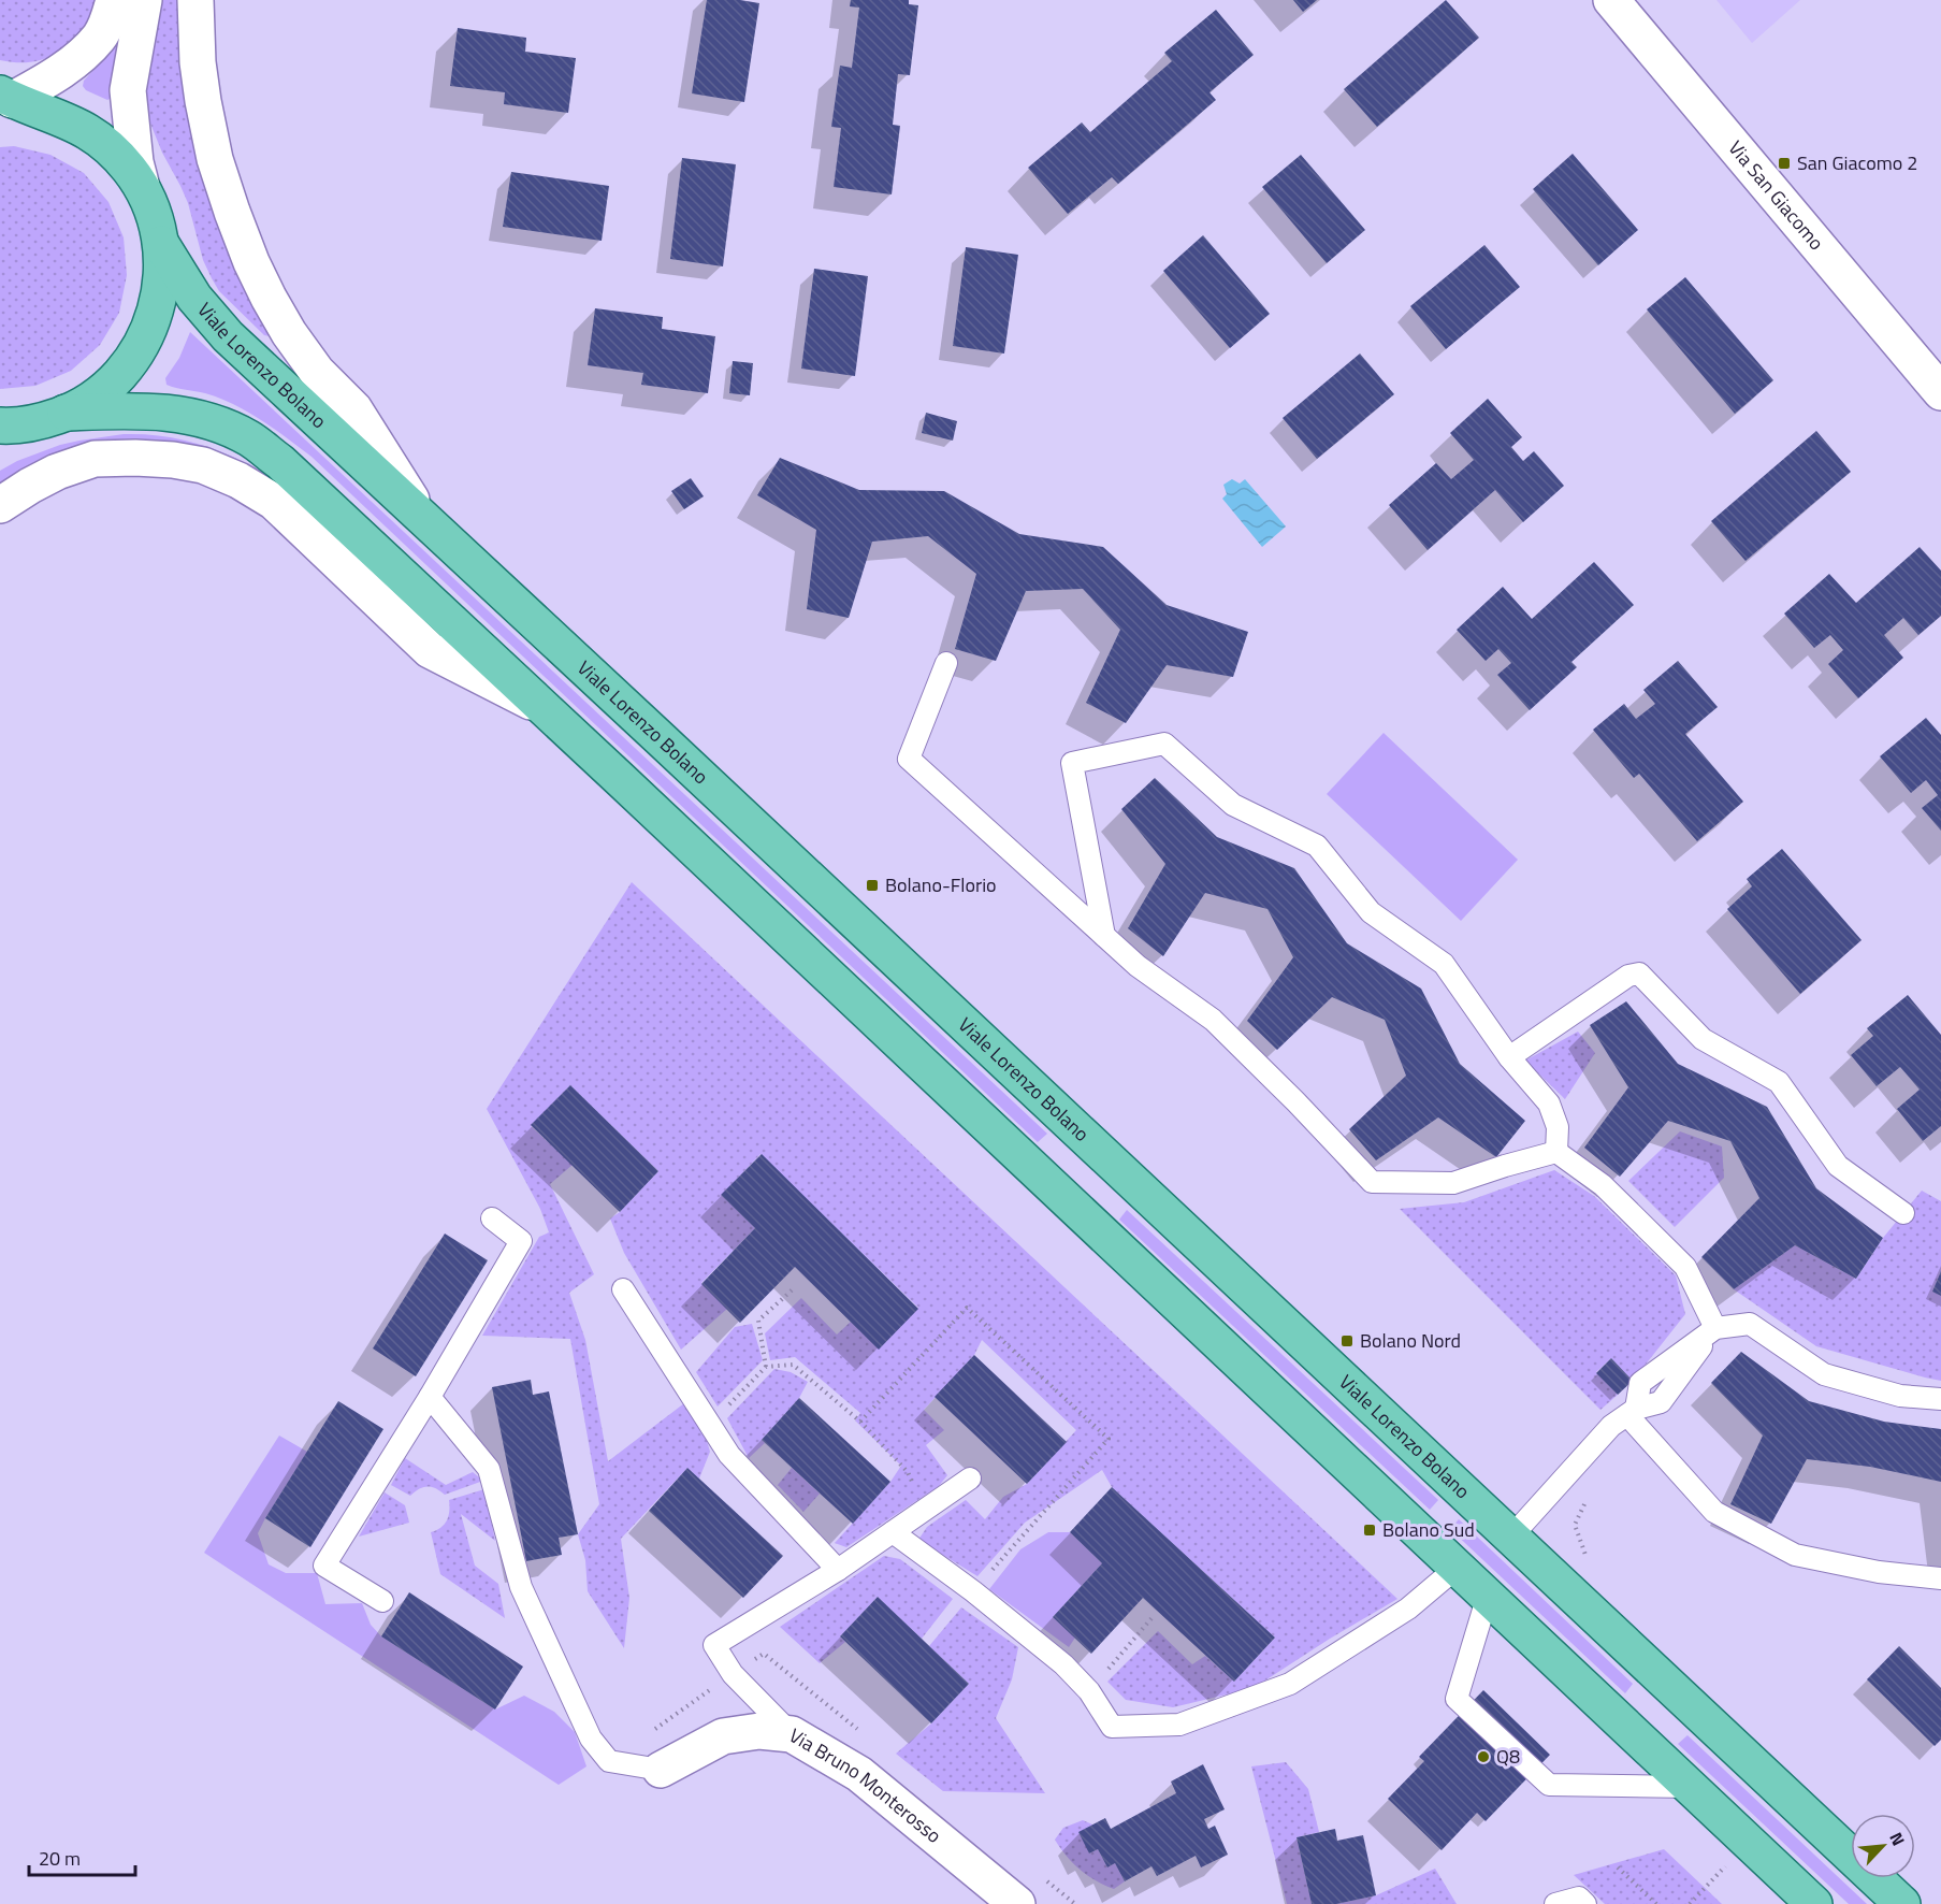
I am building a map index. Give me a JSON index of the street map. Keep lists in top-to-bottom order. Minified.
{"streets":{"main road":["Via San Giacomo","Viale Lorenzo Bolano","Via Bruno Monterosso"]},"places":{"transit":["San Giacomo 2","Bolano-Florio","Bolano Nord","Bolano Sud"],"other":["Q8"]},"scale_bar":"20 m","north":"top right"}
